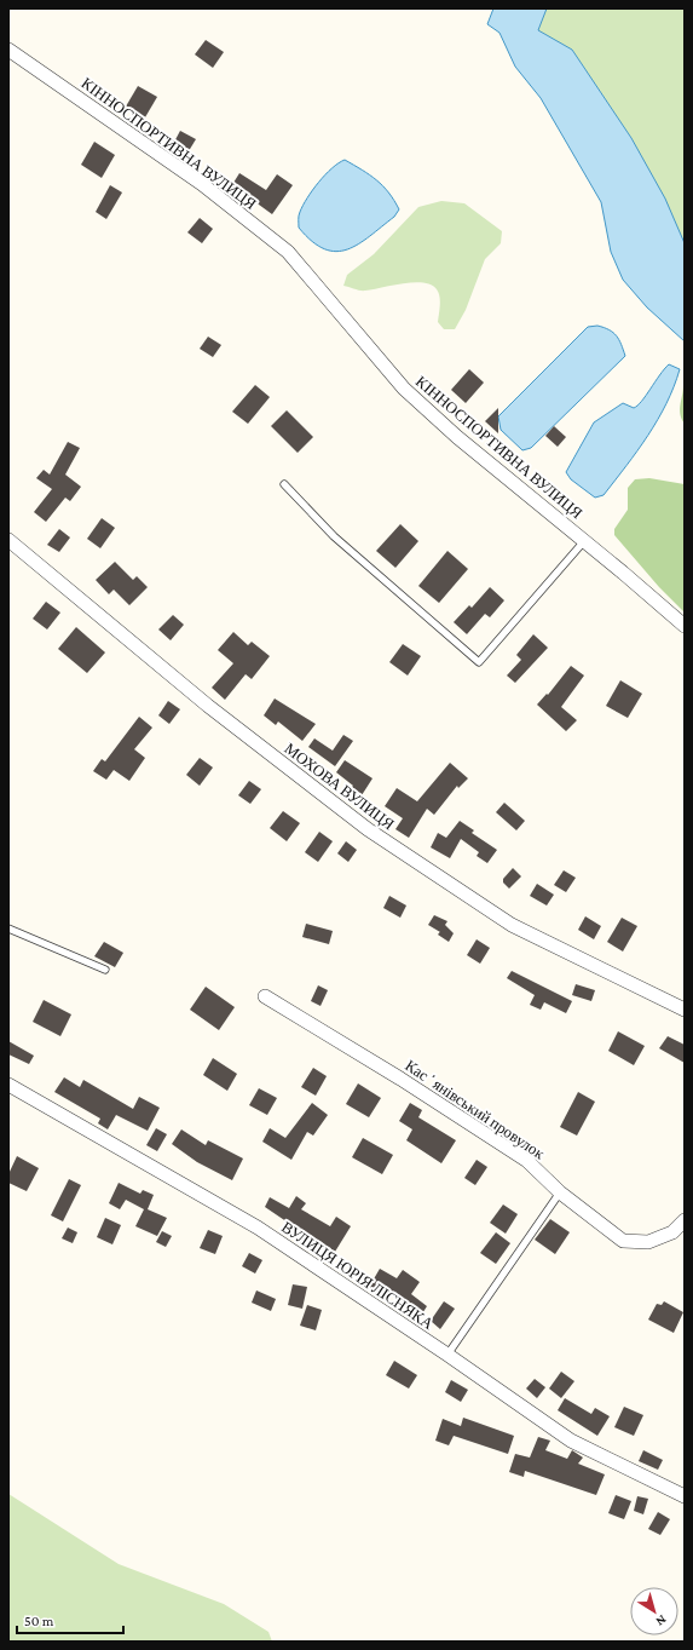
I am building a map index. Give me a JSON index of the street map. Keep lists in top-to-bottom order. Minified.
{"streets":{"street":["КІННОСПОРТИВНА ВУЛИЦЯ","МОХОВА ВУЛИЦЯ","Касʼянівський провулок","ВУЛИЦЯ ЮРІЯ ЛІСНЯКА"]},"scale_bar":"50 m","north":"bottom right"}
